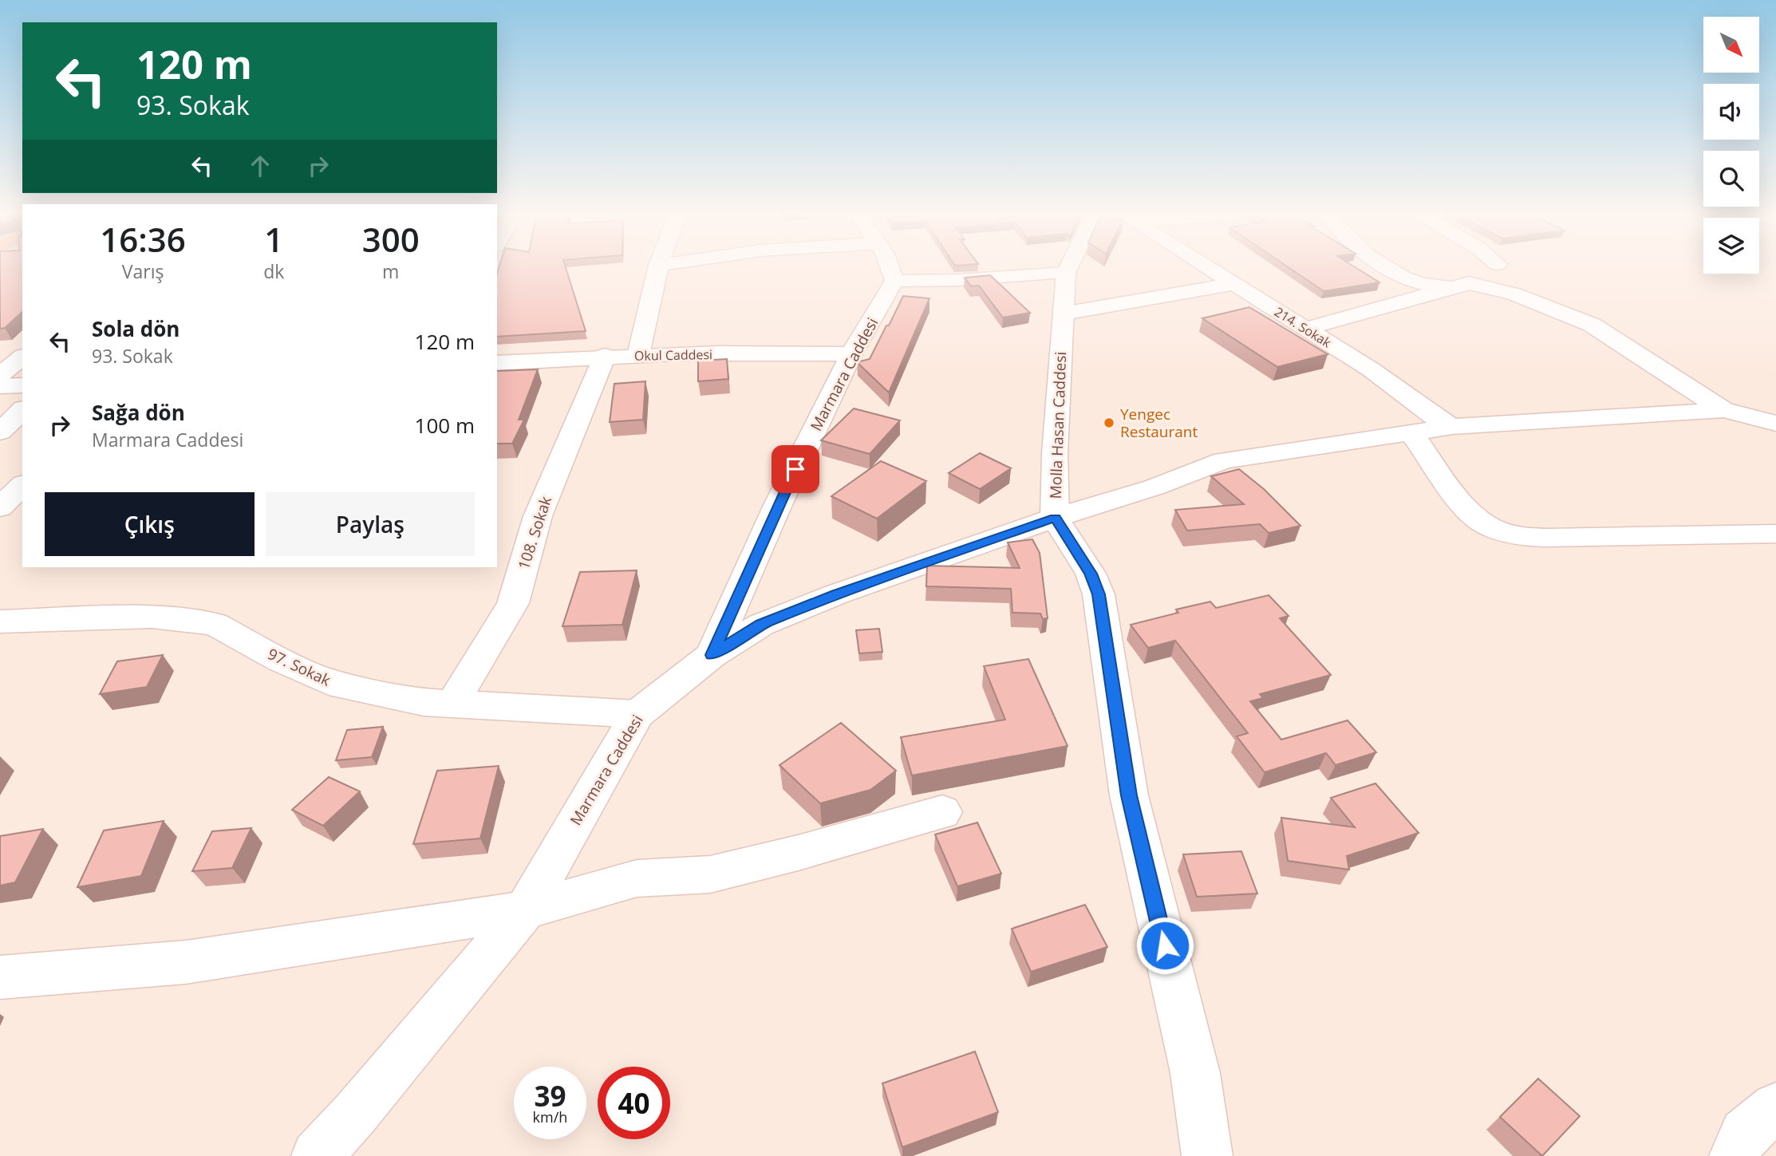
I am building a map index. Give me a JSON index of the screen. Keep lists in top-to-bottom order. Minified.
{"streets":{"street":["214. Sokak","Okul Caddesi","Marmara Caddesi","Molla Hasan Caddesi","108. Sokak","97. Sokak"]},"crossings":[["Okul Caddesi","Marmara Caddesi"],["Okul Caddesi","108. Sokak"],["Marmara Caddesi","97. Sokak"],["108. Sokak","97. Sokak"]],"places":["Yengec Restaurant"],"north":"bottom right","page":{"turn":["120 m","93. Sokak"],"eta":["16:36","Varış","1","dk","300","m"],"list":[{"name":"Sola dön","note":"93. Sokak","value":"120 m"},{"name":"Sağa dön","note":"Marmara Caddesi","value":"100 m"}],"buttons":["Çıkış","Paylaş"],"speed":"39 km/h","limit":"40"}}
